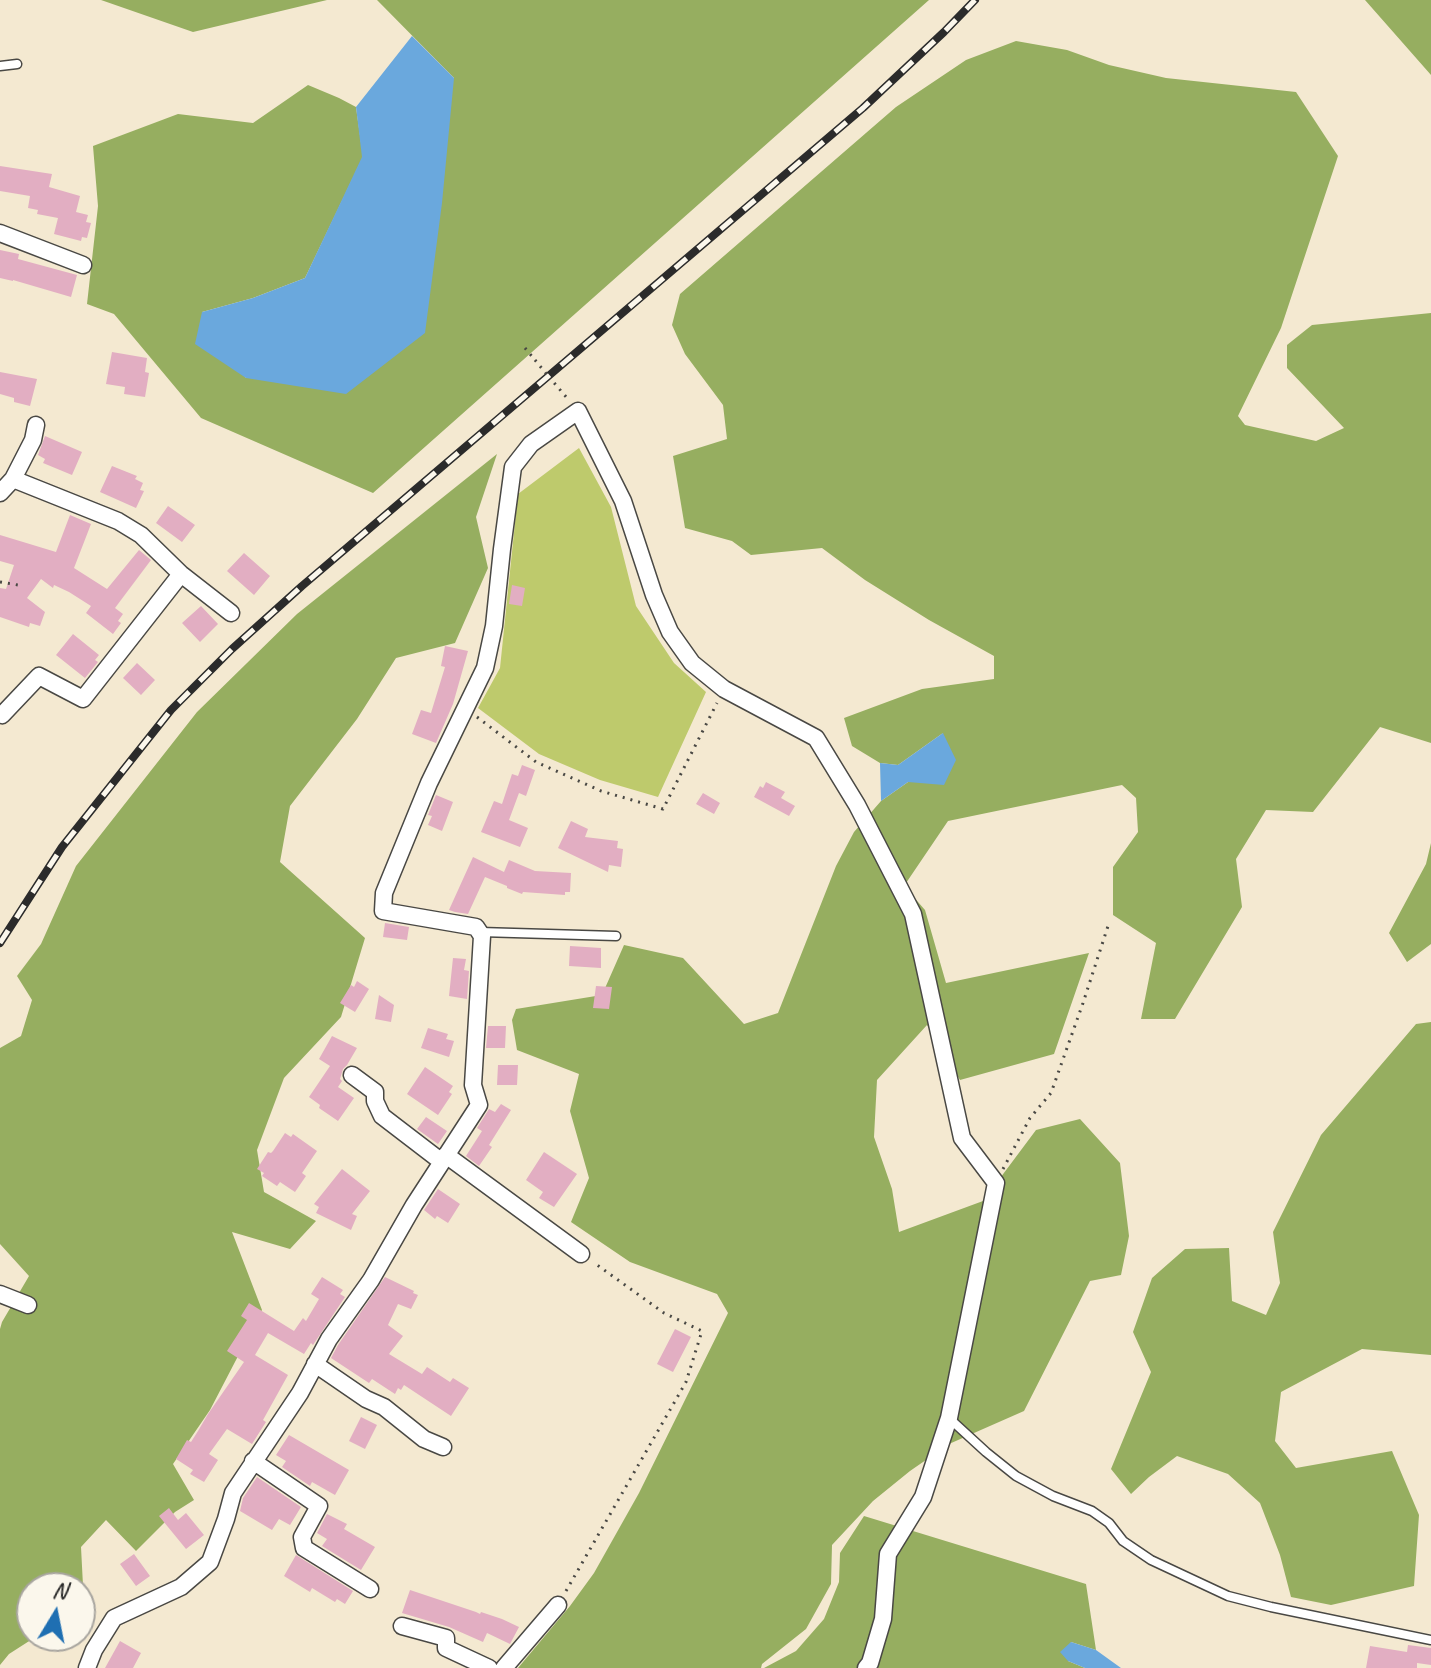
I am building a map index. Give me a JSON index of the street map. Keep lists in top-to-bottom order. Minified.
{"north":"top"}
